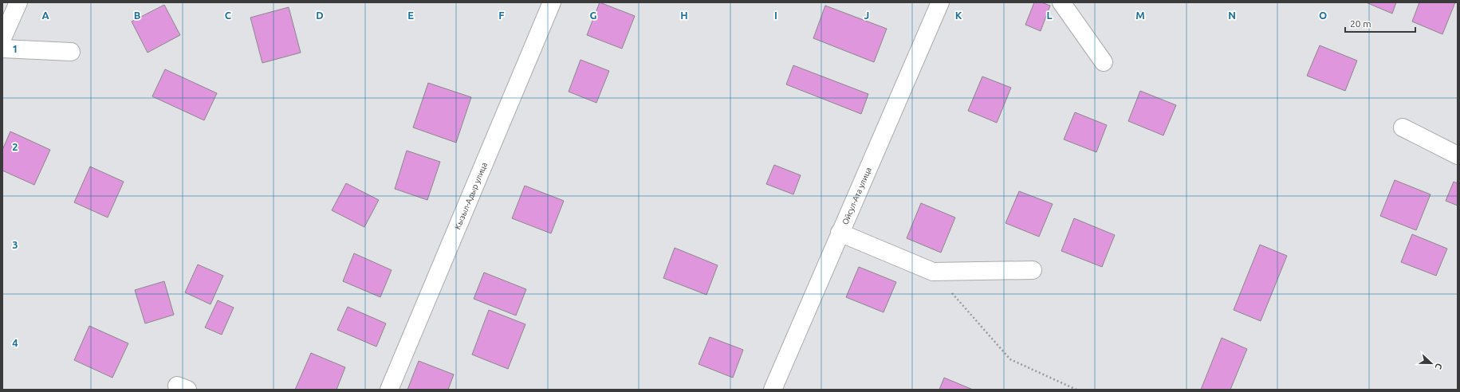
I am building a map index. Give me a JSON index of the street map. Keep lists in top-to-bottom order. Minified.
{"streets":{"street":["Кызыл-Адыр улица","Ойсул-Ата улица"]},"scale_bar":"20 m","north":"right","grid":{"columns":["A","B","C","D","E","F","G","H","I","J","K","L","M","N","O"],"rows":["1","2","3","4"]}}
